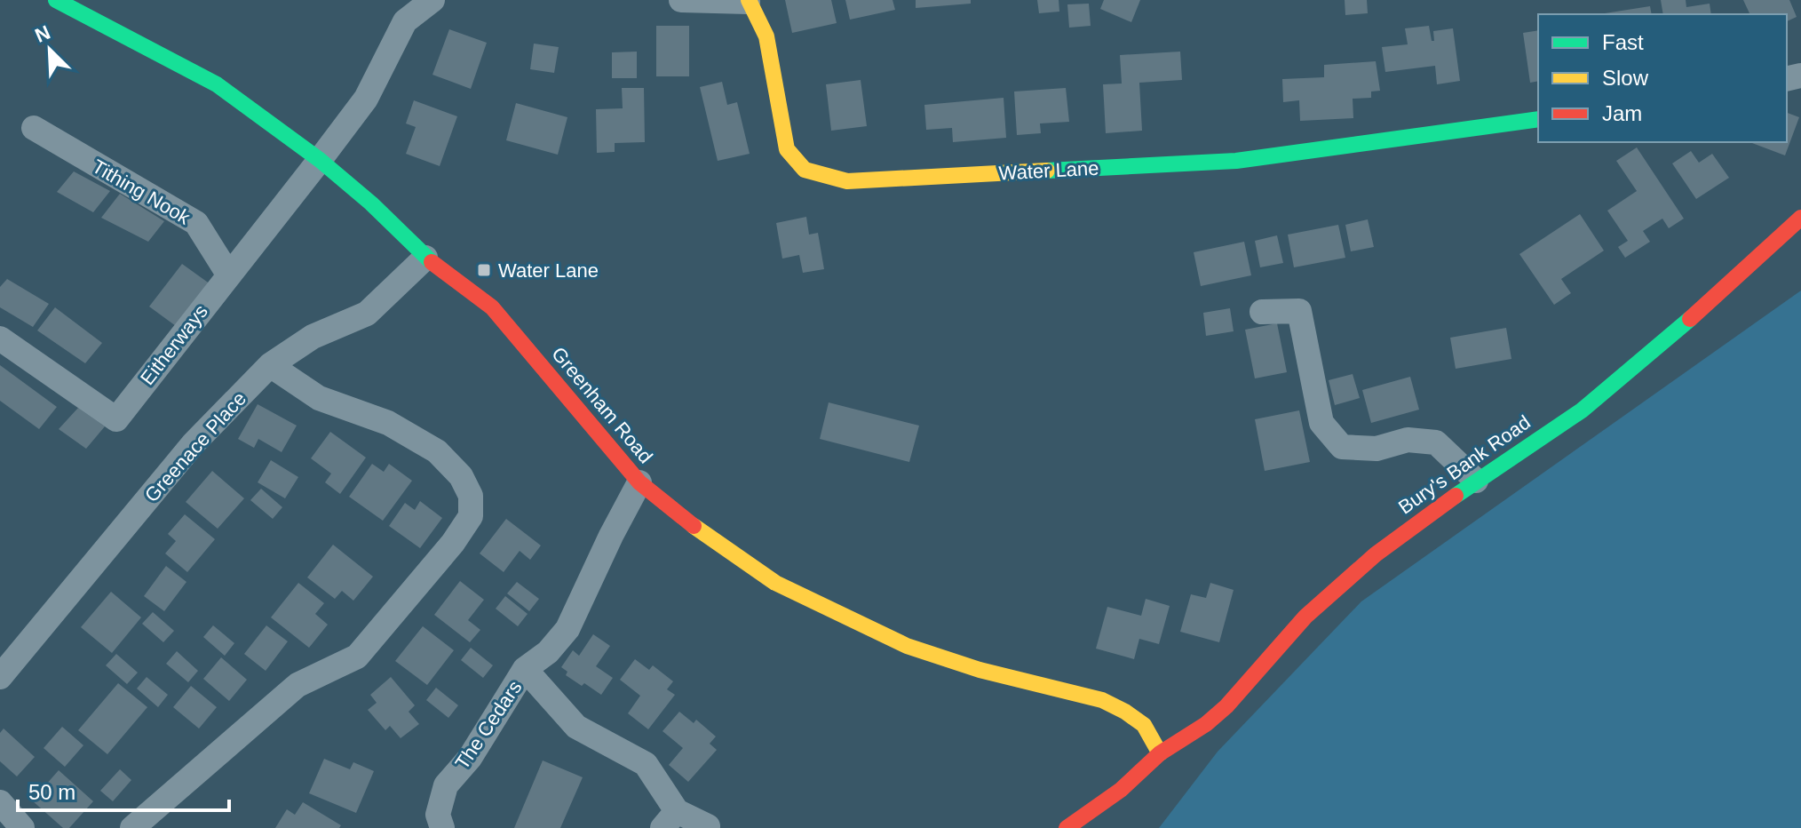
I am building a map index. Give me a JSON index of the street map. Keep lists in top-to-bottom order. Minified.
{"streets":{"street":["Water Lane","Tithing Nook","Eitherways","Greenham Road","Greenace Place","Bury's Bank Road","The Cedars"]},"crossings":[["Tithing Nook","Eitherways"],["Eitherways","Greenham Road"],["Greenham Road","Greenace Place"],["Greenham Road","Bury's Bank Road"],["Greenham Road","The Cedars"]],"places":{"transit":["Water Lane"]},"legend":["Fast","Slow","Jam"],"scale_bar":"50 m","north":"top left"}
